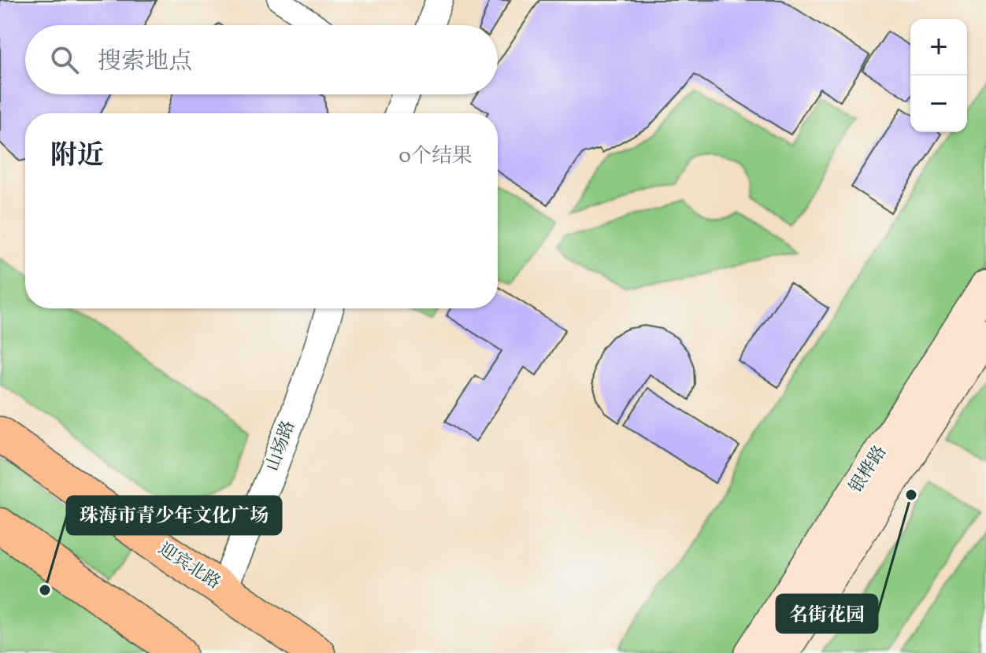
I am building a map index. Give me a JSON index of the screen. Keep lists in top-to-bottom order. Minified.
{"streets":{"main road":["银桦路","迎宾北路"],"street":["山场路"]},"crossings":[["山场路","迎宾北路"]],"places":["名街花园","珠海市青少年文化广场"],"page":{"map_buttons":["+","−"],"search":"搜索地点","heading":["附近","0个结果"]}}
